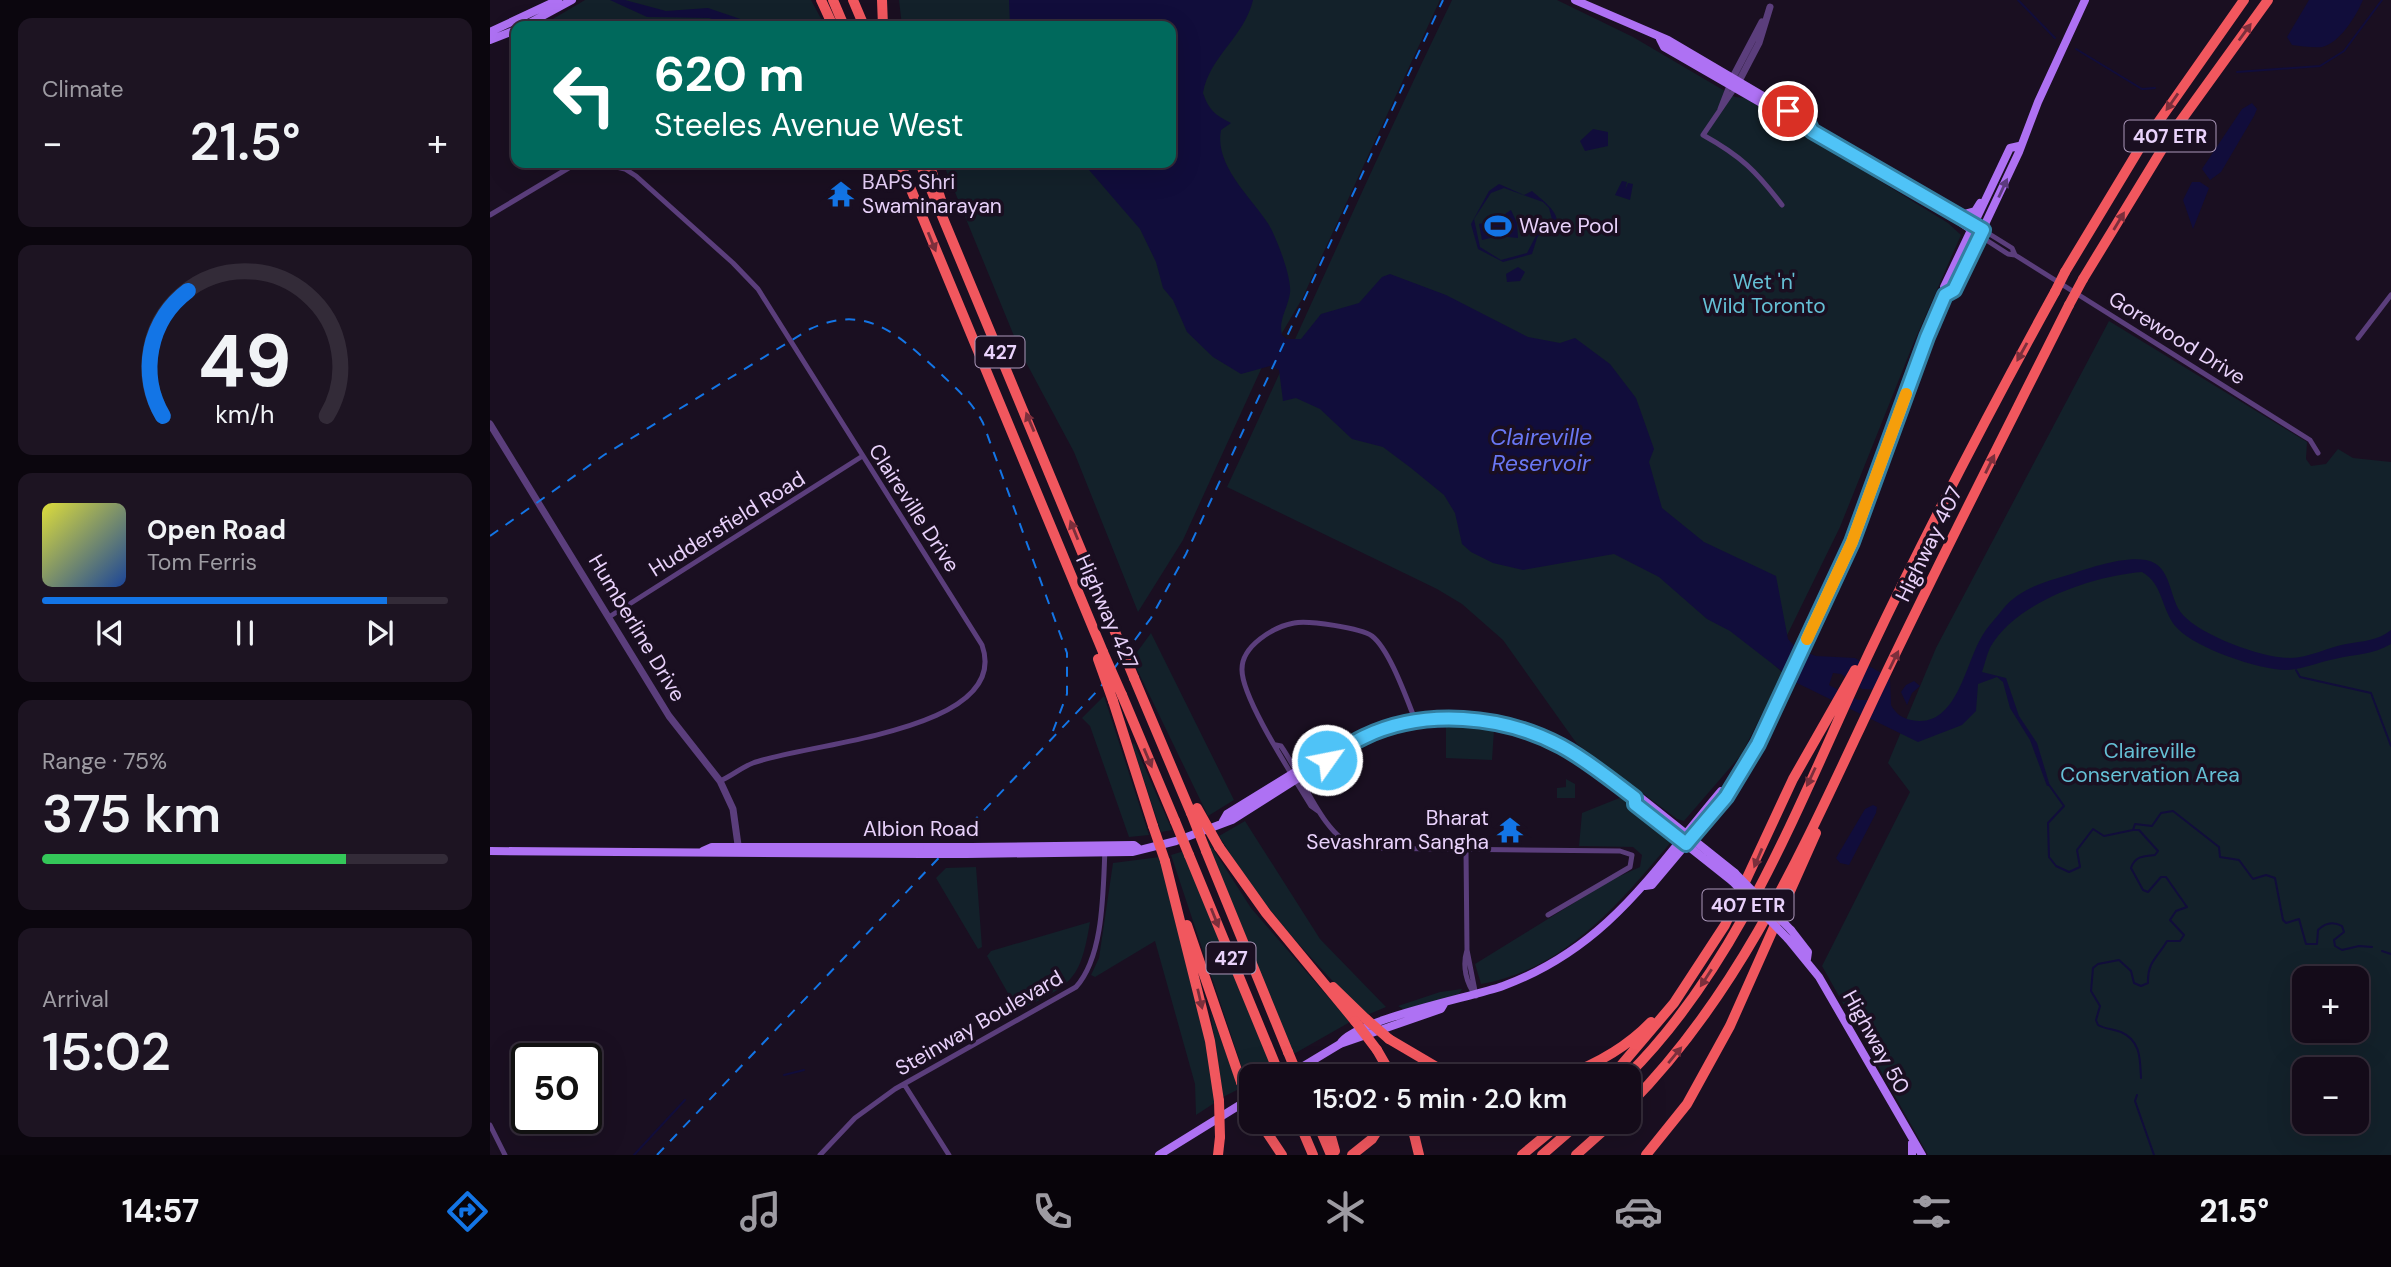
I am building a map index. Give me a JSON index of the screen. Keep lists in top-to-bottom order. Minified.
{"streets":{"highway":["407 ETR","427","Highway 407","Highway 427"],"main road":["Albion Road","Highway 50"],"street":["Gorewood Drive","Claireville Drive","Huddersfield Road","Humberline Drive","Steinway Boulevard"]},"crossings":[["407 ETR","Highway 407"],["427","Highway 427"],["Claireville Drive","Huddersfield Road"],["Claireville Drive","Humberline Drive"],["Huddersfield Road","Humberline Drive"],["Humberline Drive","Albion Road"],["Albion Road","Steinway Boulevard"],["Albion Road","Highway 50"]],"water":["Claireville Reservoir"],"parks":["Wet 'n' Wild Toronto","Claireville Conservation Area"],"places":{"temple":["BAPS Shri Swaminarayan","Bharat Sevashram Sangha"],"sports":["Wave Pool"]},"page":{"tile":["Climate",["Range · 75%","375 km"],["Arrival","15:02"]],"turn":["620 m","Steeles Avenue West"],"heat":["−","21.5°","+"],"song":["Open Road","Tom Ferris"],"map_buttons":["+","−"],"limit":"50","trip":"15:02 · 5 min · 2.0 km","tabs":["14:57","21.5°"],"gauge":["49","km/h"]}}
